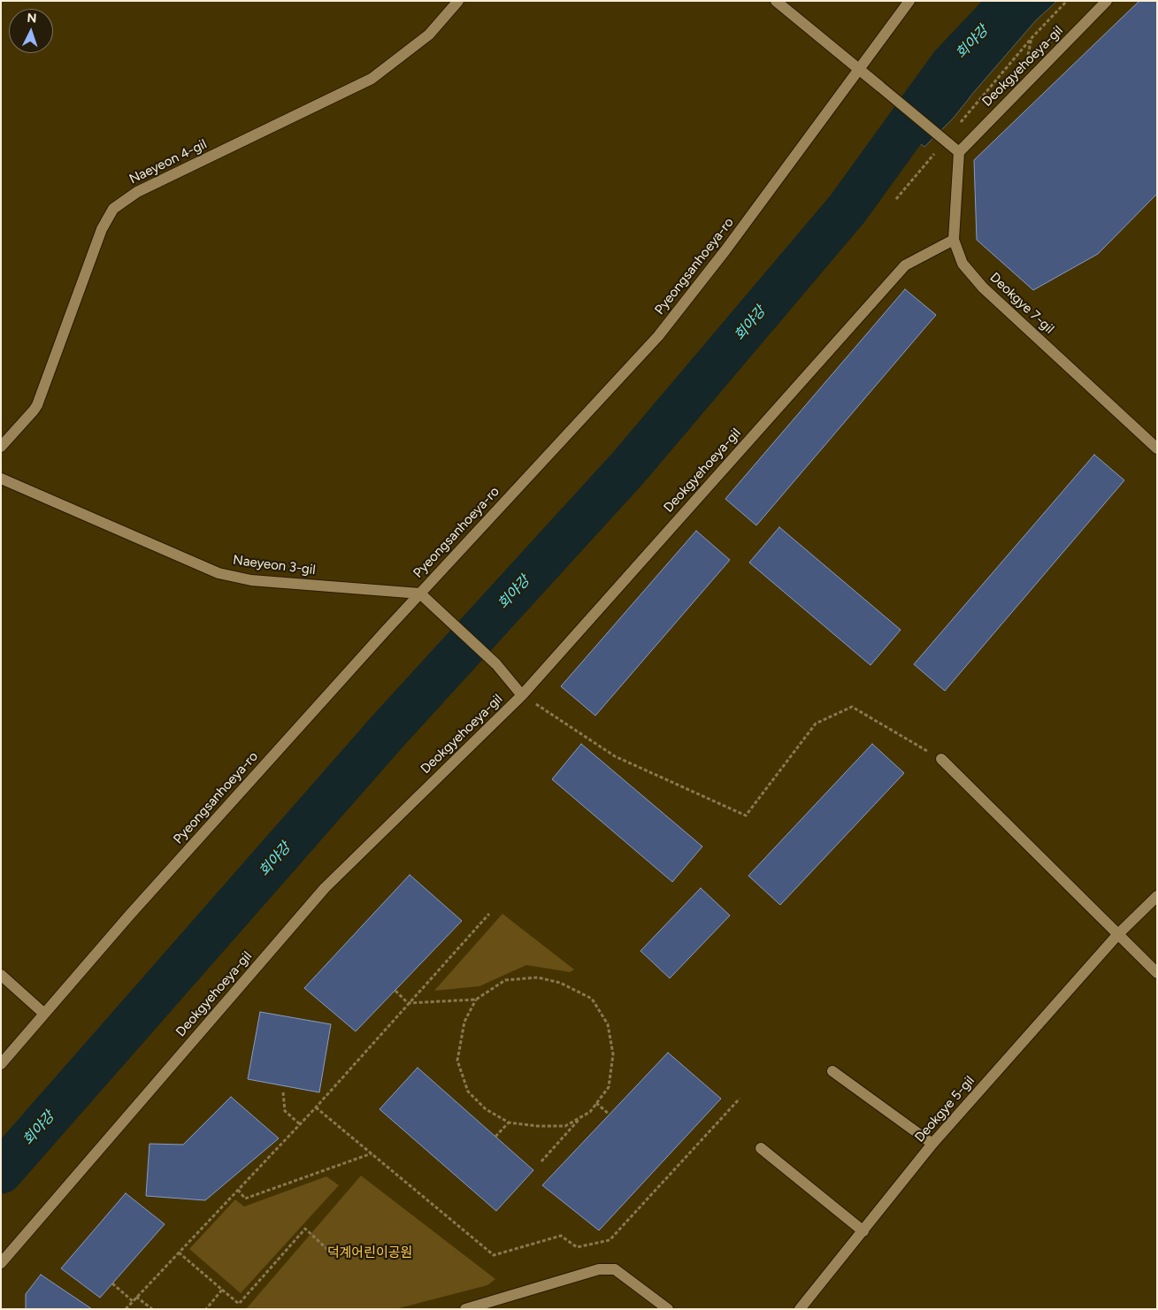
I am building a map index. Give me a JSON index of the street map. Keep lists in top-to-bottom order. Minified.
{"streets":{"street":["Deokgyehoeya-gil","Naeyeon 4-gil","Pyeongsanhoeya-ro","Deokgye 7-gil","Naeyeon 3-gil","Deokgye 5-gil"]},"crossings":[["Deokgyehoeya-gil","Deokgye 7-gil"],["Pyeongsanhoeya-ro","Naeyeon 3-gil"]],"water":["회야강"],"parks":["덕계어린이공원"],"north":"top"}
